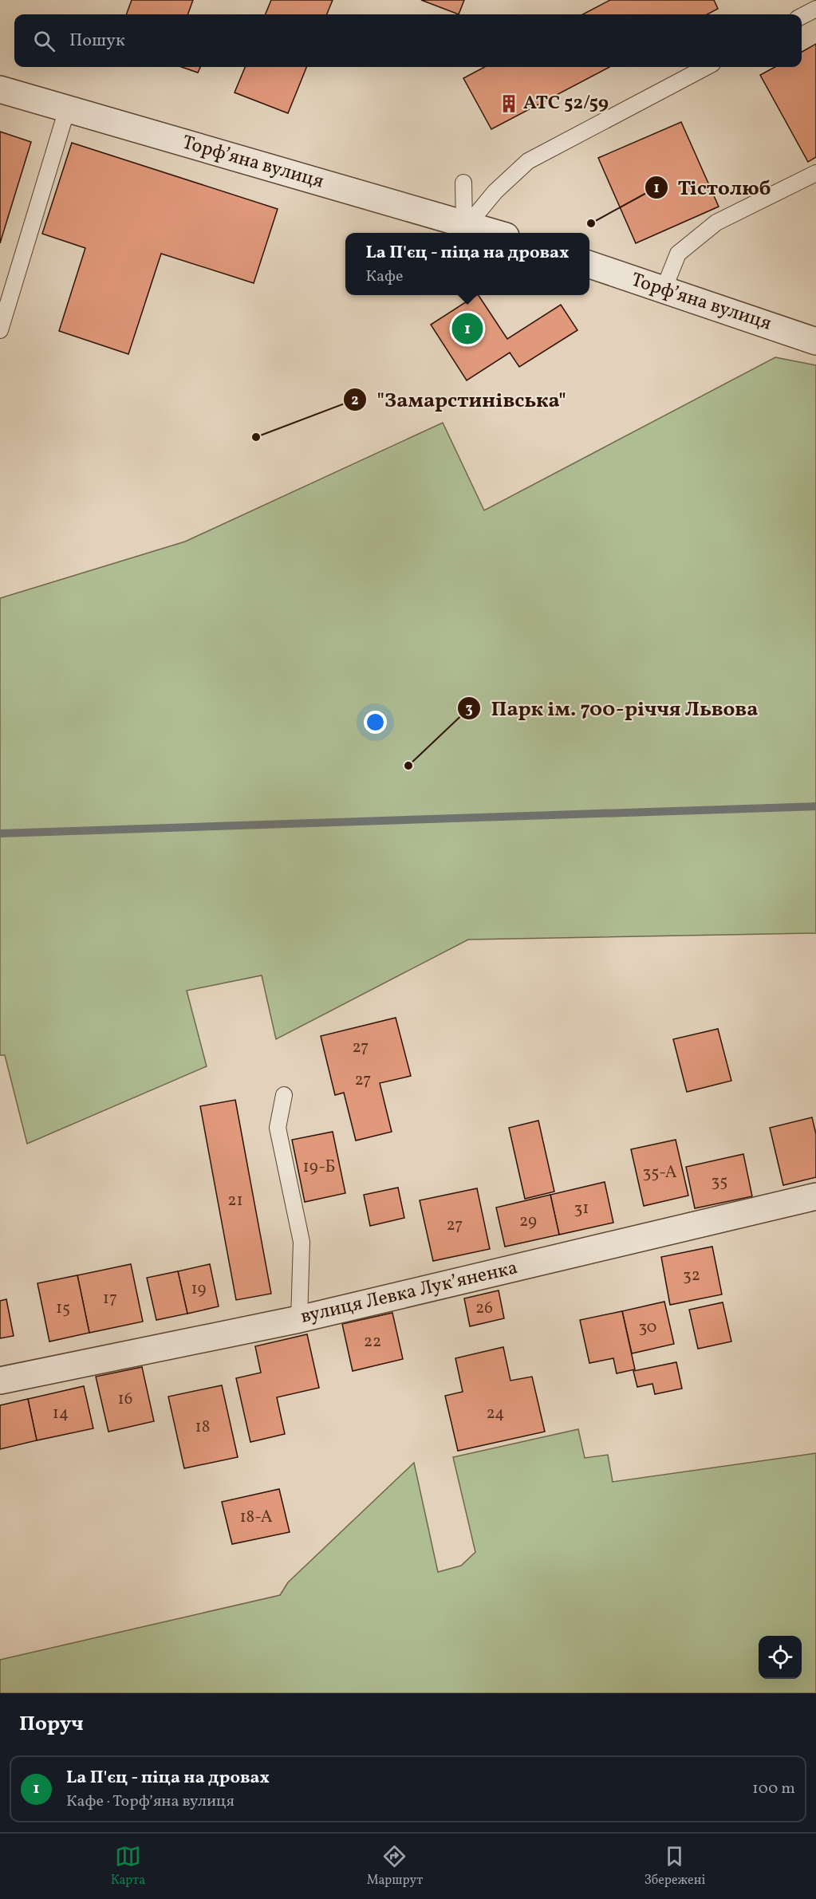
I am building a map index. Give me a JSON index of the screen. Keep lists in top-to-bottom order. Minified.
{"streets":{"street":["Торфʼяна вулиця","вулиця Левка Лукʼяненка"]},"places":{"building":["АТС 52/59"],"other":["Тістолюб","\"Замарстинівська\"","Парк ім. 700-річчя Львова"]},"house_numbers":["27","27","19-Б","35-А","35","21","31","29","27","32","19","17","15","26","30","22","16","14","24","18","18-А"],"page":{"search":"Пошук","popup":["La П'єц - піца на дровах","Кафе"],"pins":"1","heading":"Поруч","list":[{"mark":"1","name":"La П'єц - піца на дровах","note":"Кафе · Торфʼяна вулиця","value":"100 m"}],"nav":["Карта","Маршрут","Збережені"]}}
